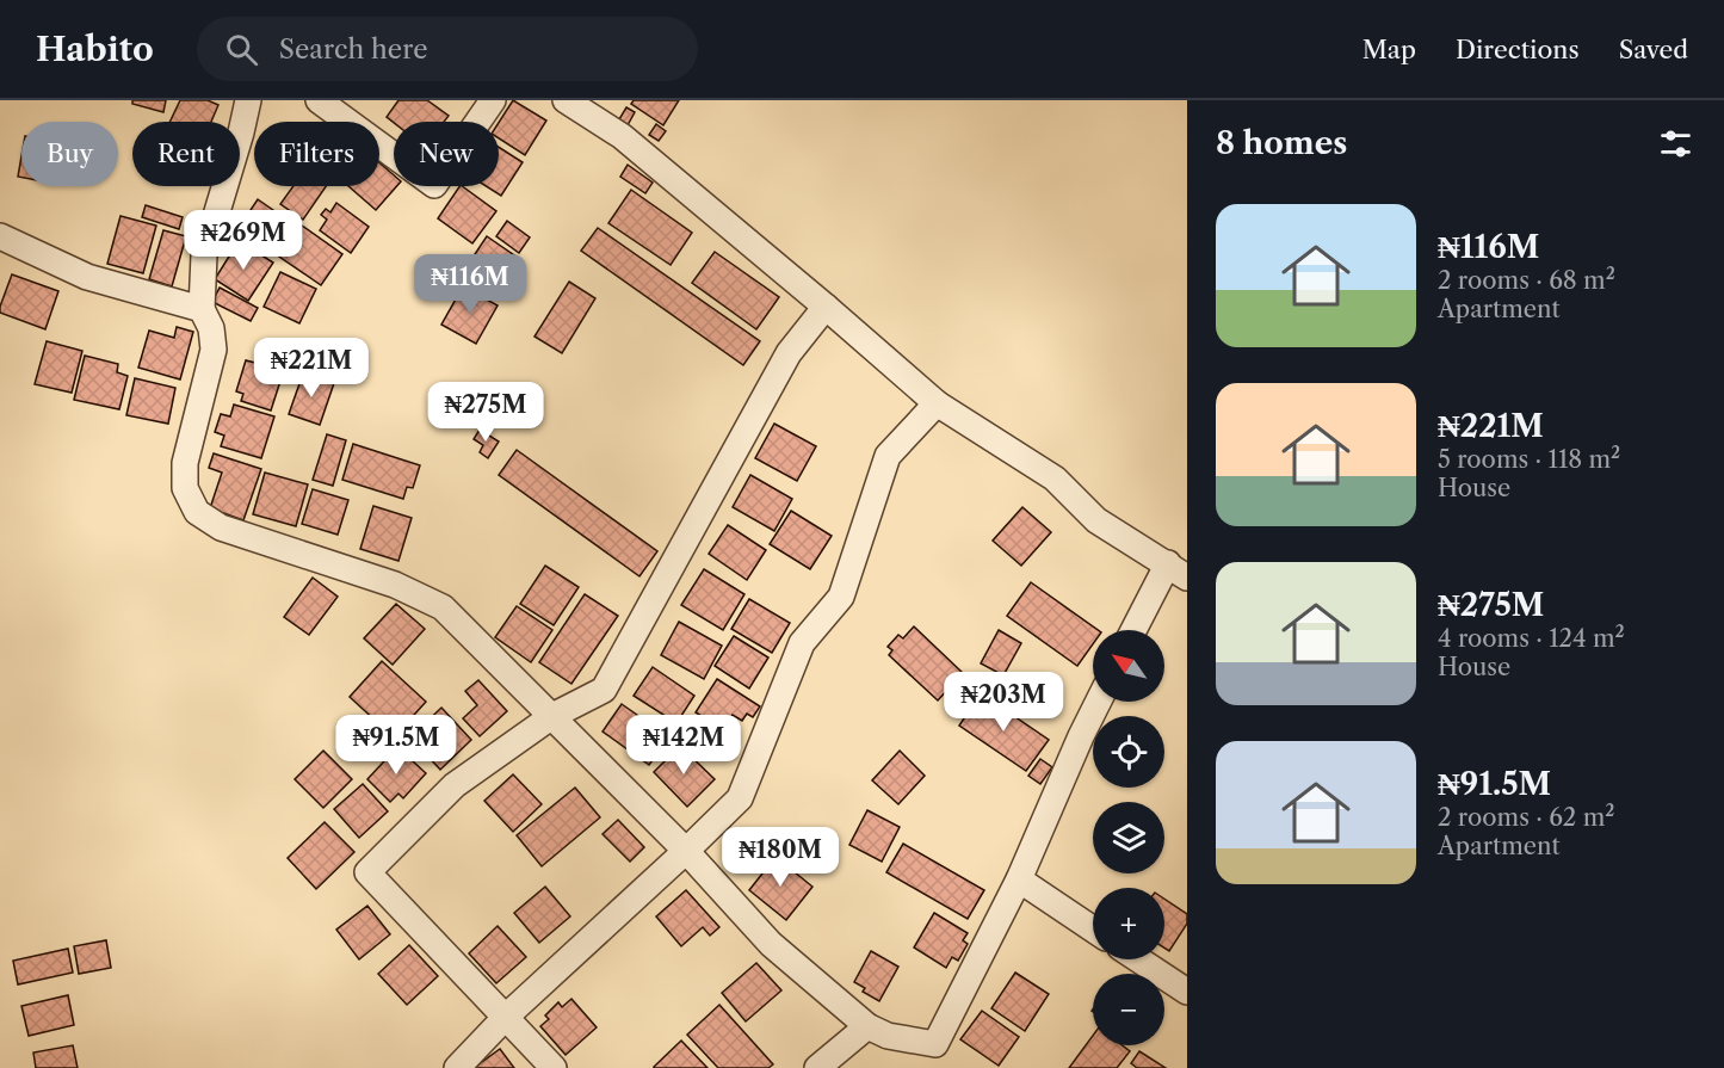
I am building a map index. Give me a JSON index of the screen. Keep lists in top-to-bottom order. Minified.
{"north":"top left","page":{"header":"Habito","search":"Search here","nav":["Map","Directions","Saved"],"heading":"8 homes","chip":["Buy","Rent","Filters","New"],"list":[{"name":"₦116M","note":"2 rooms · 68 m² · Apartment"},{"name":"₦221M","note":"5 rooms · 118 m² · House"},{"name":"₦275M","note":"4 rooms · 124 m² · House"},{"name":"₦91.5M","note":"2 rooms · 62 m² · Apartment"}],"price":["₦269M","₦116M","₦221M","₦275M","₦203M","₦91.5M","₦142M","₦180M"],"map_buttons":["+","−"]}}
